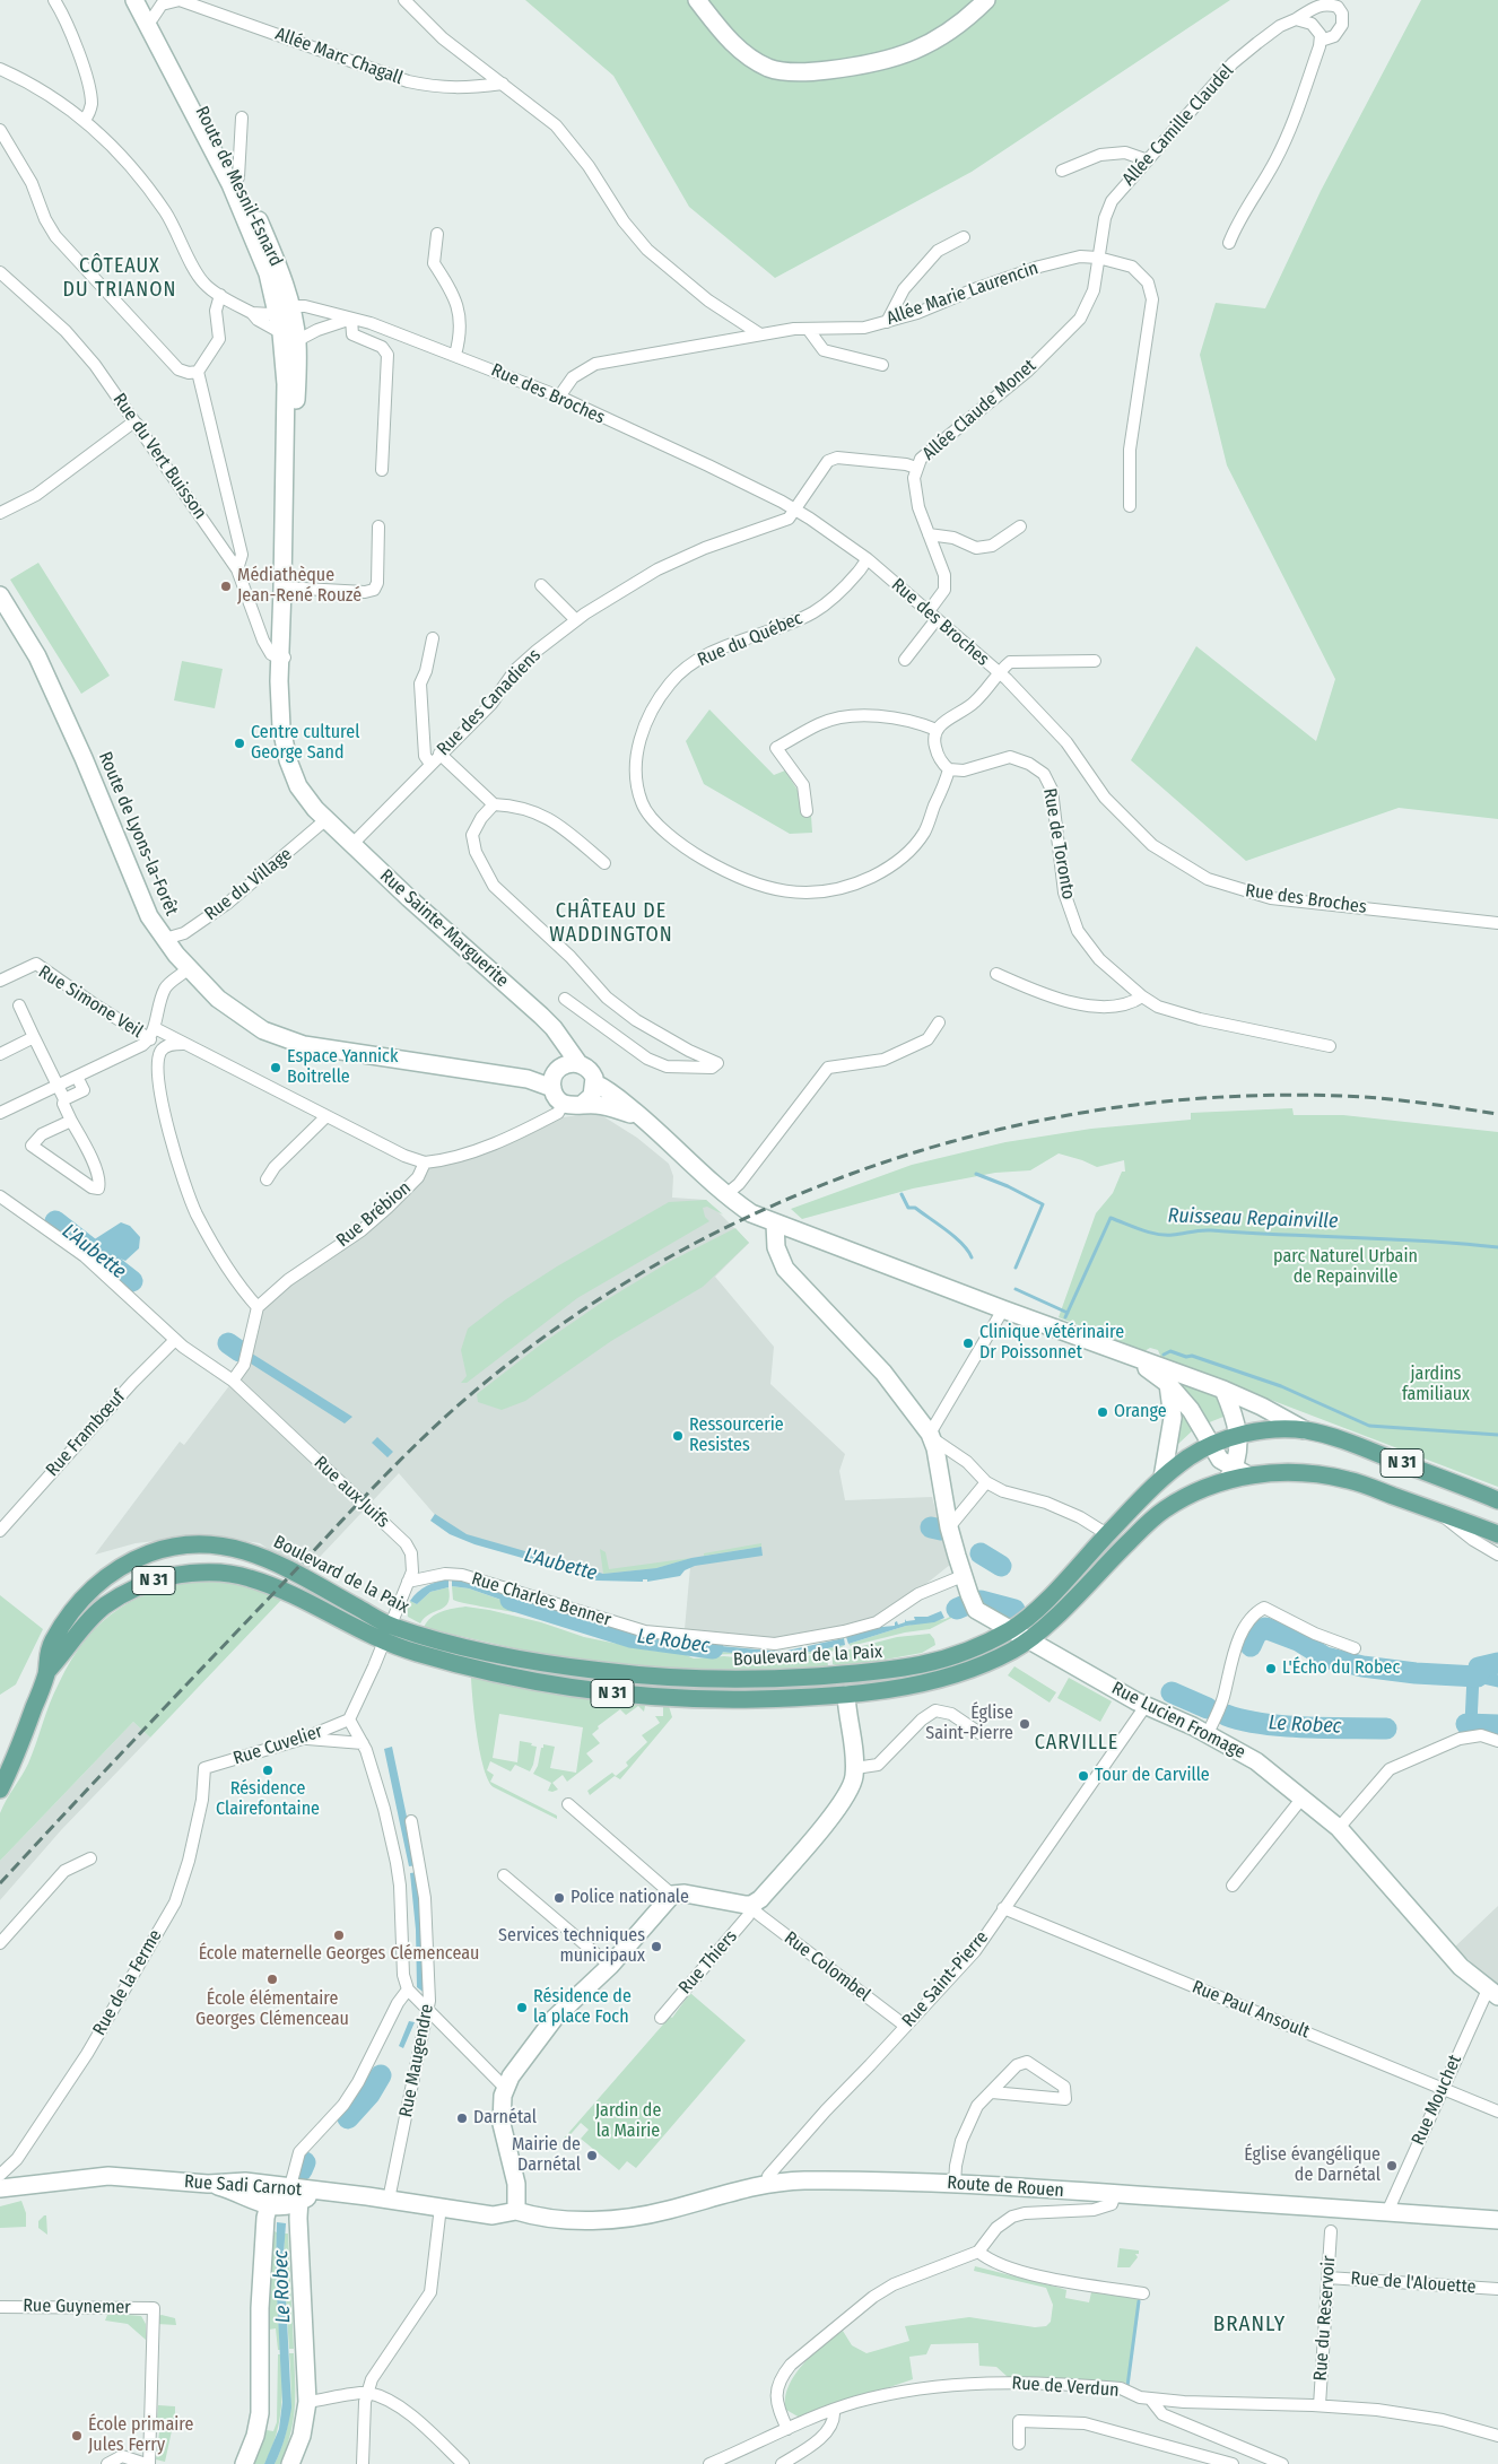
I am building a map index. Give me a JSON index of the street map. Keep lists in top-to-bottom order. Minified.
{"streets":{"main road":["N 31","Boulevard de la Paix"],"street":["Allée Marc Chagall","Allée Camille Claudel","Route de Mesnil-Esnard","Allée Marie Laurencin","Rue des Broches","Allée Claude Monet","Rue du Vert Buisson","Rue du Québec","Rue des Canadiens","Route de Lyons-la-Forêt","Rue de Toronto","Rue du Village","Rue Sainte-Marguerite","Rue Simone Veil","Rue Brébion","Rue Frambœuf","Rue aux Juifs","Rue Charles Benner","Rue Lucien Fromage","Rue Cuvelier","Rue Thiers","Rue Colombel","Rue Saint-Pierre","Rue de la Ferme","Rue Paul Ansoult","Rue Maugendre","Rue Mouchet","Rue Sadi Carnot","Route de Rouen","Rue de l'Alouette","Rue Guynemer","Rue du Reservoir","Rue de Verdun"]},"crossings":[["Allée Camille Claudel","Allée Marie Laurencin"],["Allée Camille Claudel","Allée Claude Monet"],["Route de Mesnil-Esnard","Rue des Broches"],["Route de Mesnil-Esnard","Rue du Vert Buisson"],["Route de Mesnil-Esnard","Rue Sainte-Marguerite"],["Allée Marie Laurencin","Rue des Broches"],["Allée Marie Laurencin","Allée Claude Monet"],["Rue des Broches","Allée Claude Monet"],["Rue des Broches","Rue du Québec"],["Rue des Broches","Rue des Canadiens"],["Allée Claude Monet","Rue des Canadiens"],["Rue du Vert Buisson","Rue Sainte-Marguerite"],["Rue du Québec","Rue de Toronto"],["Rue des Canadiens","Rue Sainte-Marguerite"],["Route de Lyons-la-Forêt","Rue du Village"],["Route de Lyons-la-Forêt","Rue Sainte-Marguerite"],["Route de Lyons-la-Forêt","Rue Brébion"],["Rue du Village","Rue Sainte-Marguerite"],["Rue Sainte-Marguerite","Rue Brébion"],["Rue Frambœuf","Rue aux Juifs"],["N 31","Boulevard de la Paix"],["Rue aux Juifs","Boulevard de la Paix"],["Rue aux Juifs","Rue Charles Benner"],["Rue aux Juifs","Rue Cuvelier"],["Boulevard de la Paix","Rue Lucien Fromage"],["Rue Charles Benner","Rue Lucien Fromage"],["Rue Lucien Fromage","Rue Saint-Pierre"],["Rue Lucien Fromage","Rue Mouchet"],["Rue Cuvelier","Rue de la Ferme"],["Rue Thiers","Rue Colombel"],["Rue Colombel","Rue Saint-Pierre"],["Rue Saint-Pierre","Rue Paul Ansoult"],["Rue Saint-Pierre","Route de Rouen"],["Rue de la Ferme","Rue Sadi Carnot"],["Rue Paul Ansoult","Rue Mouchet"],["Rue Maugendre","Rue Sadi Carnot"],["Rue Mouchet","Route de Rouen"],["Rue Sadi Carnot","Route de Rouen"],["Rue de l'Alouette","Rue du Reservoir"],["Rue du Reservoir","Rue de Verdun"]],"districts":["CÔTEAUX DU TRIANON","CHÂTEAU DE WADDINGTON","CARVILLE","BRANLY"],"water":["Ruisseau Repainville","L'Aubette","Le Robec"],"parks":["parc Naturel Urbain de Repainville","jardins familiaux","Jardin de la Mairie"],"places":["Médiathèque Jean-René Rouzé","Centre culturel George Sand","Espace Yannick Boitrelle","Clinique vétérinaire Dr Poissonnet","Orange","Ressourcerie Resistes","L'Écho du Robec","Église Saint-Pierre","Résidence Clairefontaine","Tour de Carville","Police nationale","École maternelle Georges Clémenceau","Services techniques municipaux","École élémentaire Georges Clémenceau","Résidence de la place Foch","Darnétal","Mairie de Darnétal","Église évangélique de Darnétal","École primaire Jules Ferry"]}
